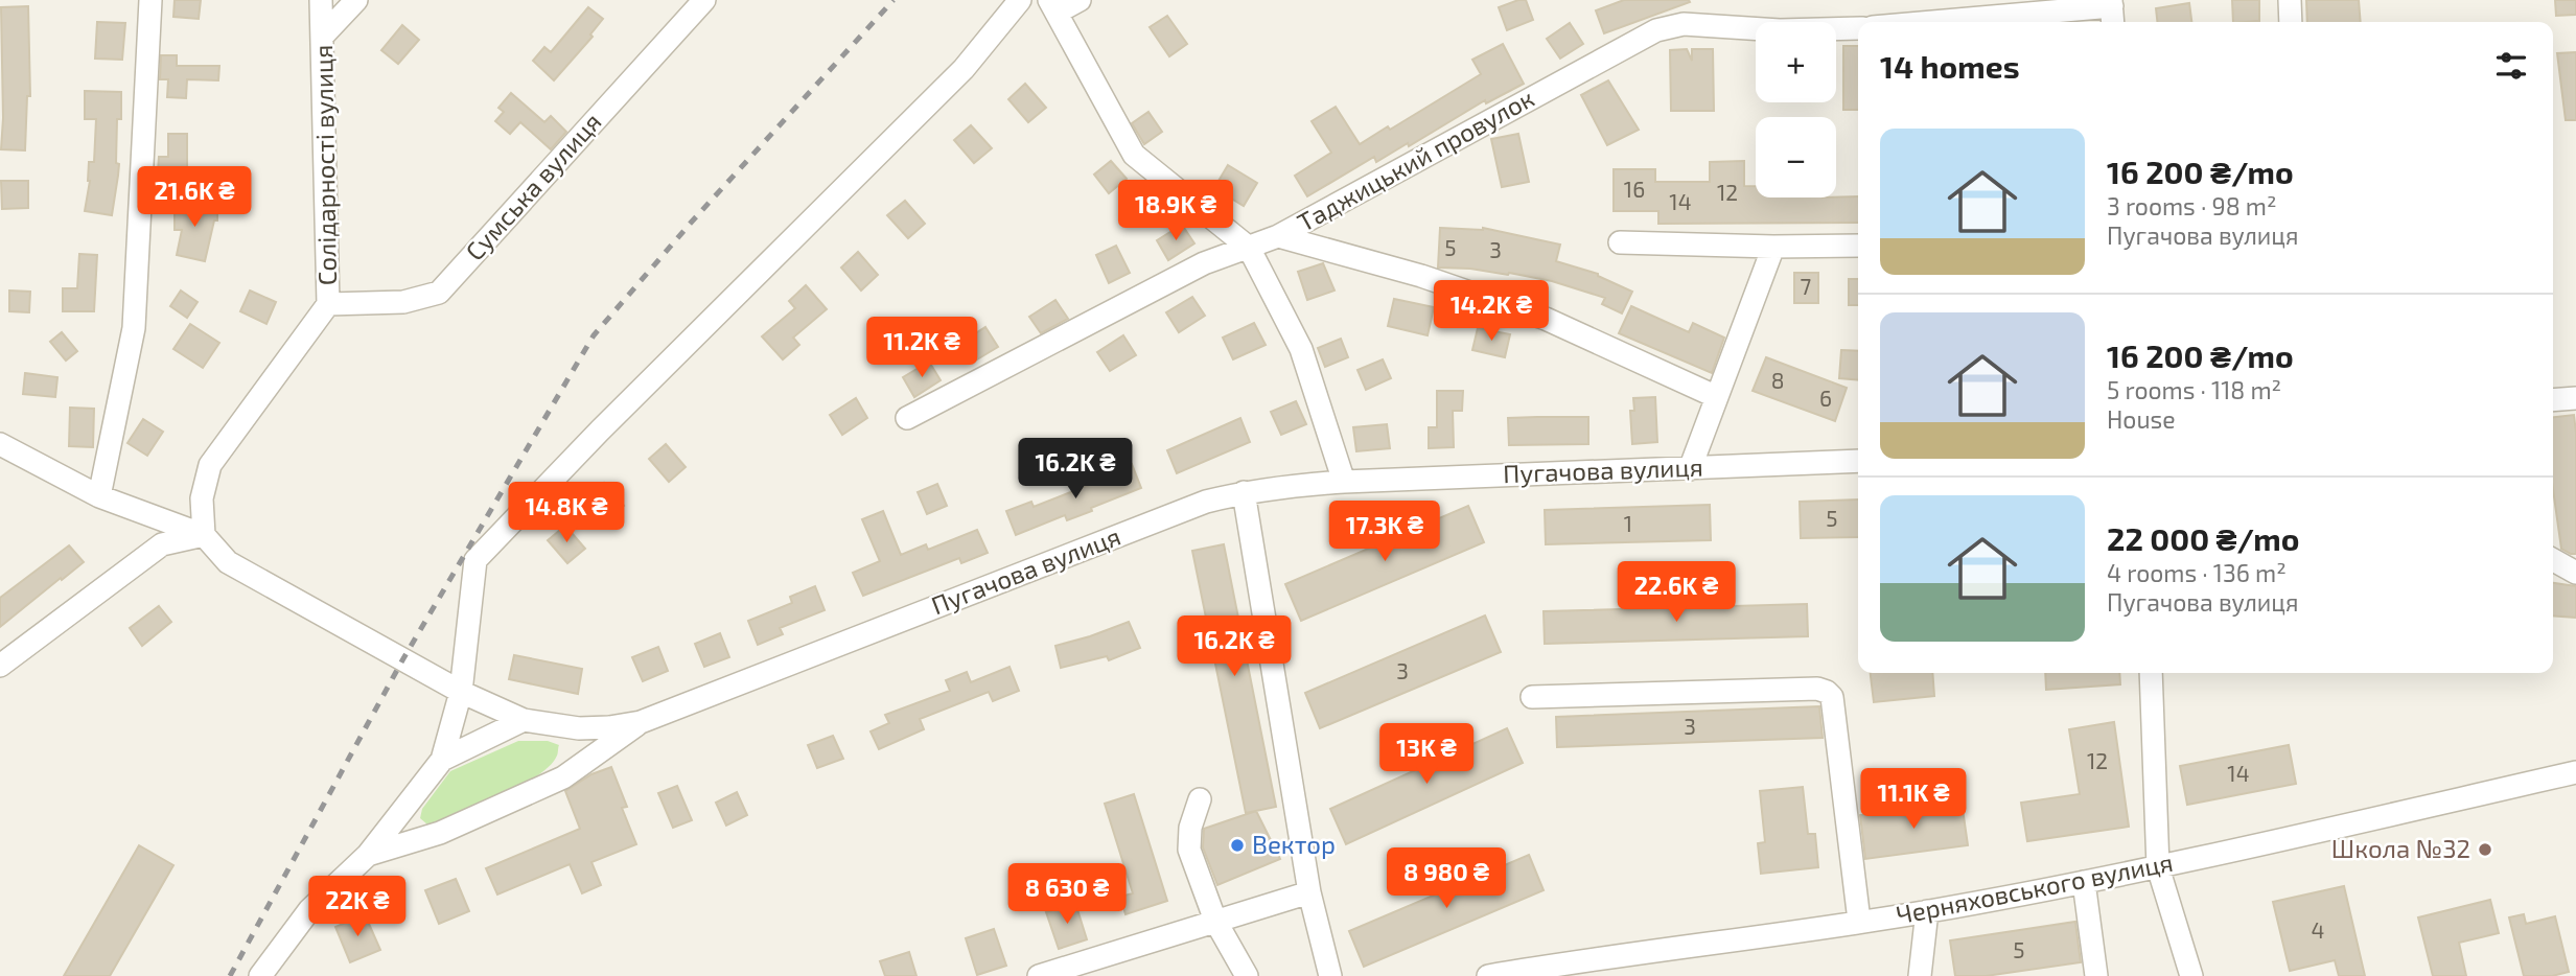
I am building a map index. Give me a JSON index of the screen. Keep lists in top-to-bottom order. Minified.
{"streets":{"street":["Таджицький провулок","Солідарності вулиця","Сумська вулиця","Пугачова вулиця","Черняховського вулиця"]},"crossings":[["Солідарності вулиця","Сумська вулиця"],["Солідарності вулиця","Пугачова вулиця"]],"places":["Вектор","Школа №32"],"house_numbers":["16","12","14","5","3","7","8","6","5","1","3","3","12","14","4","5"],"page":{"map_buttons":["+","−"],"heading":"14 homes","list":[{"name":"16 200 ₴/mo","note":"3 rooms · 98 m² · Пугачова вулиця"},{"name":"16 200 ₴/mo","note":"5 rooms · 118 m² · House"},{"name":"22 000 ₴/mo","note":"4 rooms · 136 m² · Пугачова вулиця"}],"price":["21.6K ₴","18.9K ₴","14.2K ₴","11.2K ₴","16.2K ₴","14.8K ₴","17.3K ₴","22.6K ₴","16.2K ₴","13K ₴","11.1K ₴","8 980 ₴","8 630 ₴","22K ₴"]}}
